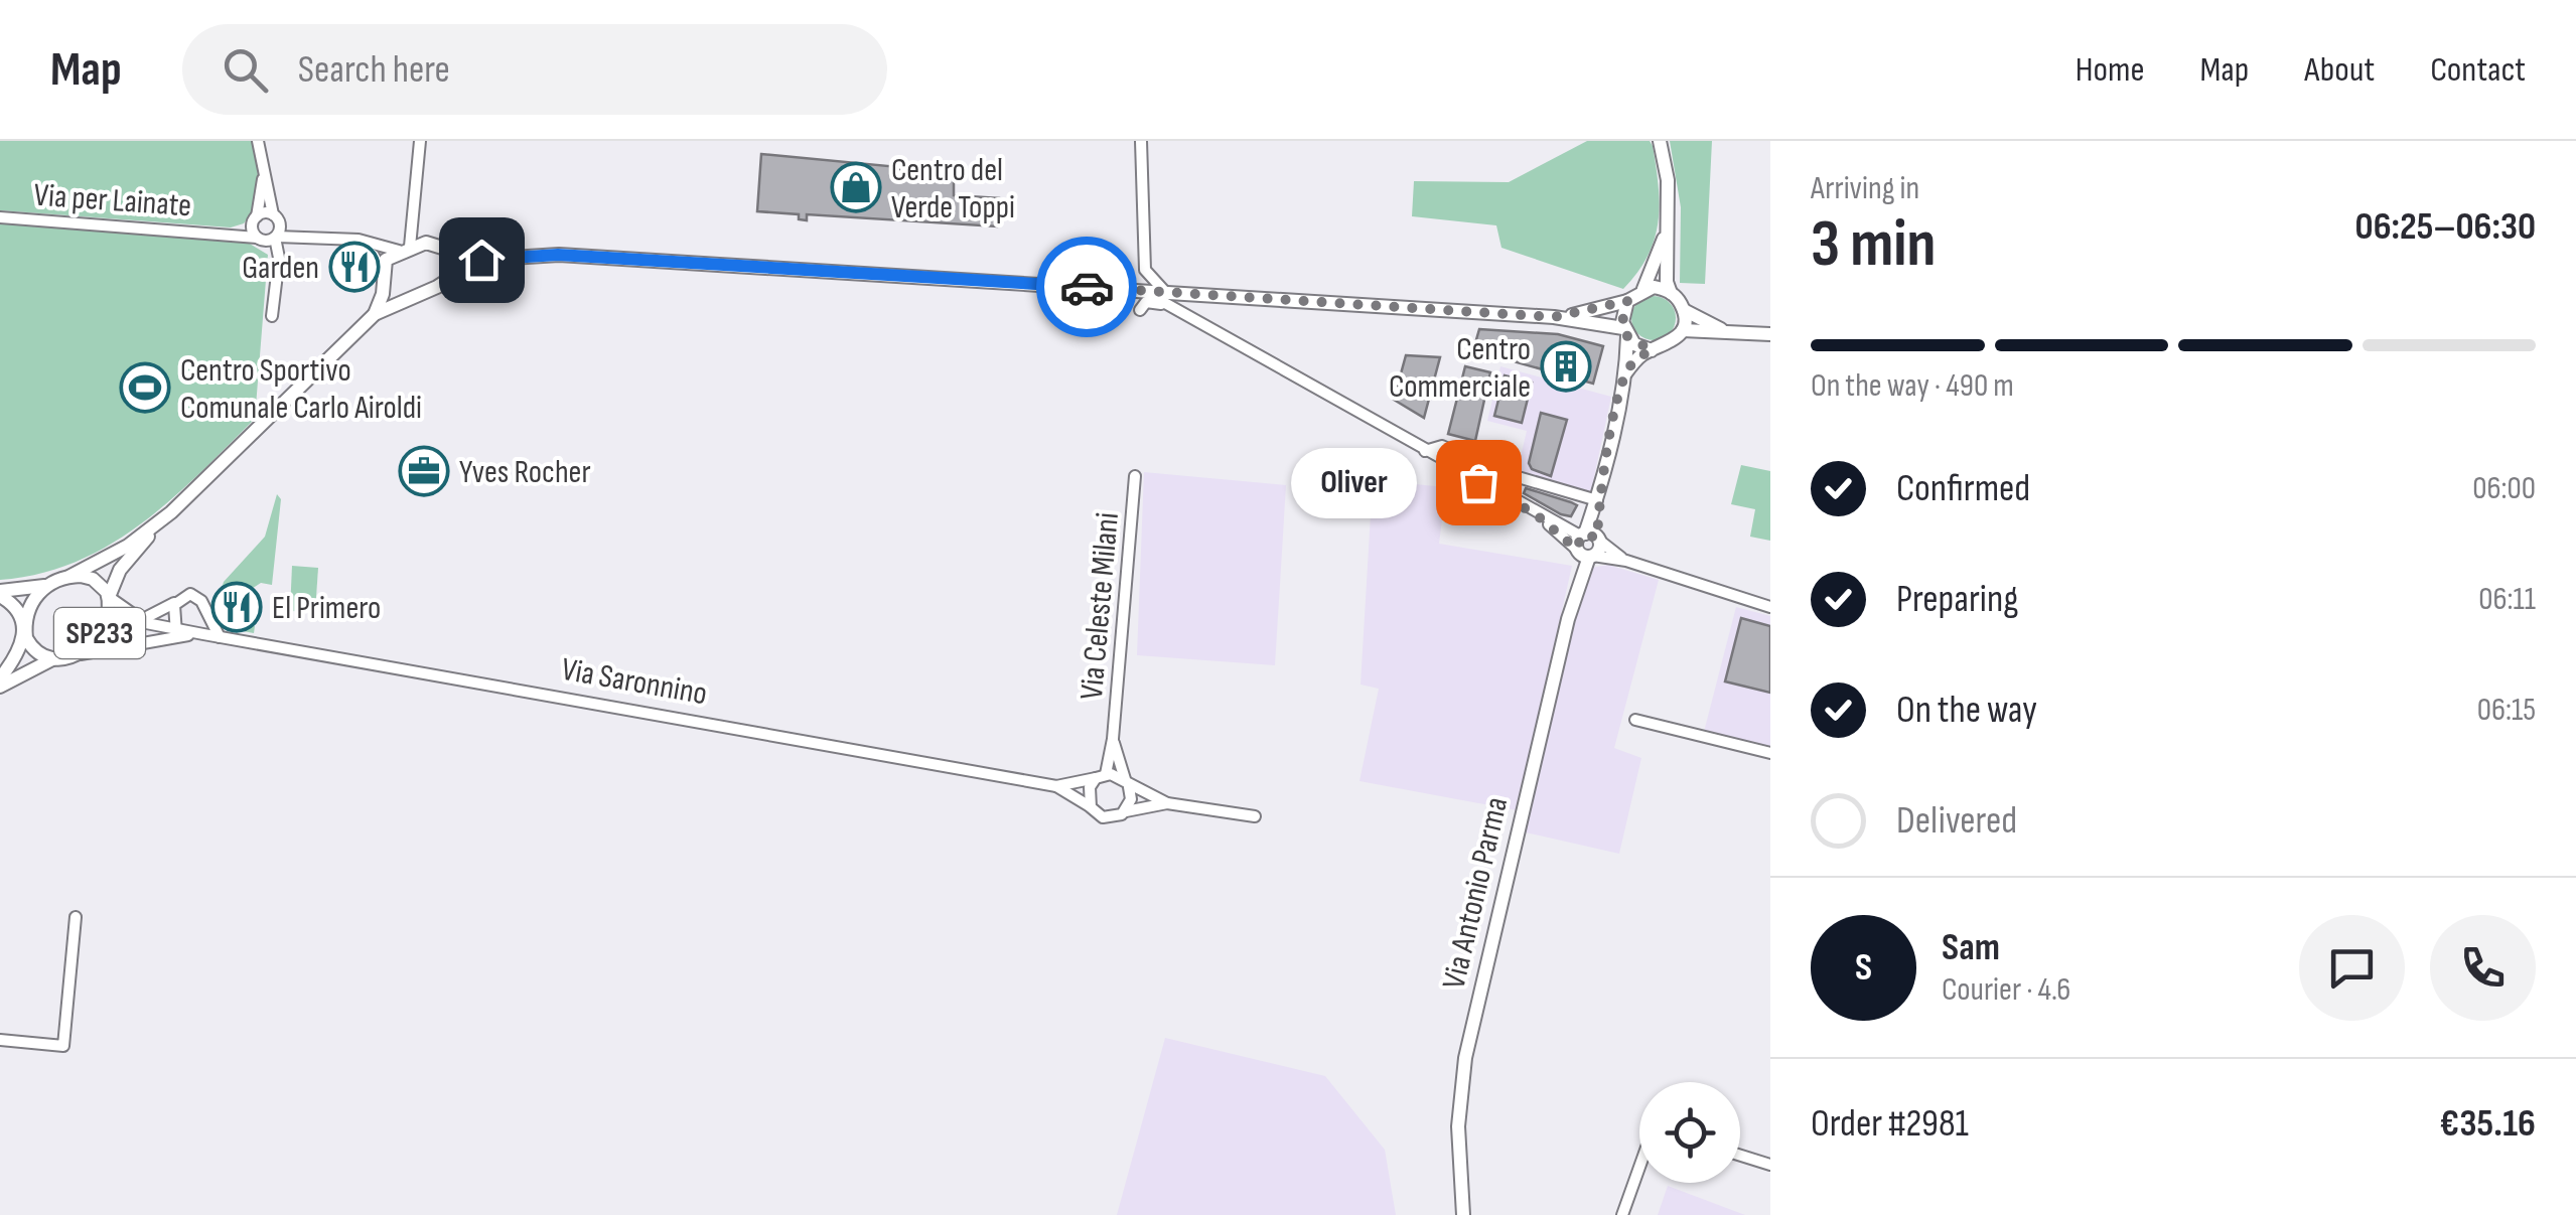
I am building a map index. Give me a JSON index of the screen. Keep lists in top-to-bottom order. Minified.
{"streets":{"main road":["SP233","Via Antonio Parma"],"street":["Via per Lainate","Via Celeste Milani","Via Saronnino"]},"crossings":[["Via per Lainate","SP233"],["SP233","Via Saronnino"],["SP233","Via Antonio Parma"]],"places":{"shop":["Centro del Verde Toppi"],"restaurant":["Garden","El Primero"],"building":["Centro Commerciale"],"sports":["Centro Sportivo Comunale Carlo Airoldi"],"office":["Yves Rocher"],"other":["Oliver"]},"page":{"header":"Map","search":"Search here","nav":["Home","Map","About","Contact"],"heading":["3 min","Arriving in","06:25–06:30"],"panel":["Sam","Courier · 4.6","Order #2981","€35.16"],"bar":"On the way · 490 m","list":[["Confirmed","06:00"],["Preparing","06:11"],["On the way","06:15"],"Delivered"],"bubble":"Oliver","round":"S"}}
